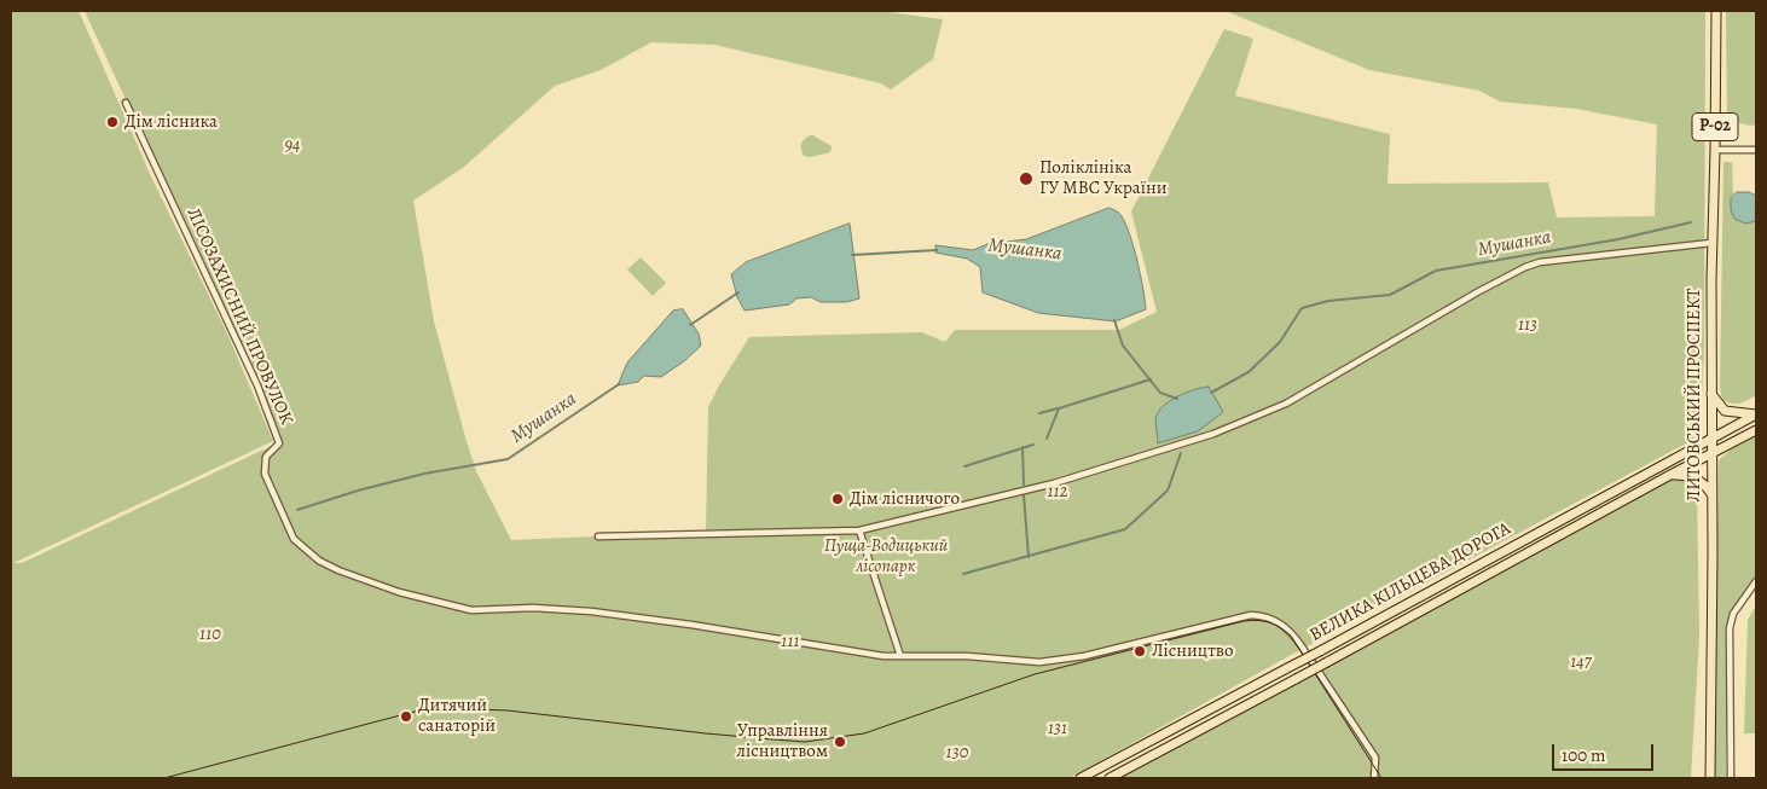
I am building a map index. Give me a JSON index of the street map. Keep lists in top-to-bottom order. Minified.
{"streets":{"main road":["Р-02","ЛИТОВСЬКИЙ ПРОСПЕКТ","ВЕЛИКА КІЛЬЦЕВА ДОРОГА"],"street":["ЛІСОЗАХИСНИЙ ПРОВУЛОК"]},"crossings":[["ЛИТОВСЬКИЙ ПРОСПЕКТ","ВЕЛИКА КІЛЬЦЕВА ДОРОГА"]],"water":["Мушанка"],"parks":["94","113","112","Пуща-Водицький лісопарк","110","111","147","131","130"],"places":["Дім лісника","Поліклініка ГУ МВС України","Дім лісничого","Лісництво","Дитячий санаторій","Управління лісництвом"],"scale_bar":"100 m"}
